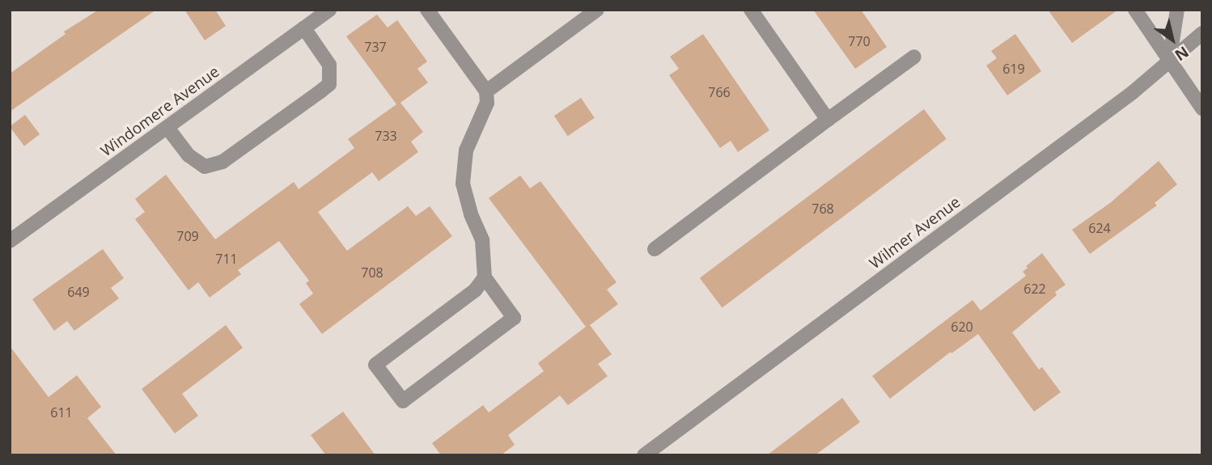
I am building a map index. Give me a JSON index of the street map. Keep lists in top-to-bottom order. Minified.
{"streets":{"street":["Windomere Avenue","Wilmer Avenue"]},"house_numbers":["770","737","619","766","733","768","624","709","711","708","622","649","620","611"],"north":"bottom right"}
